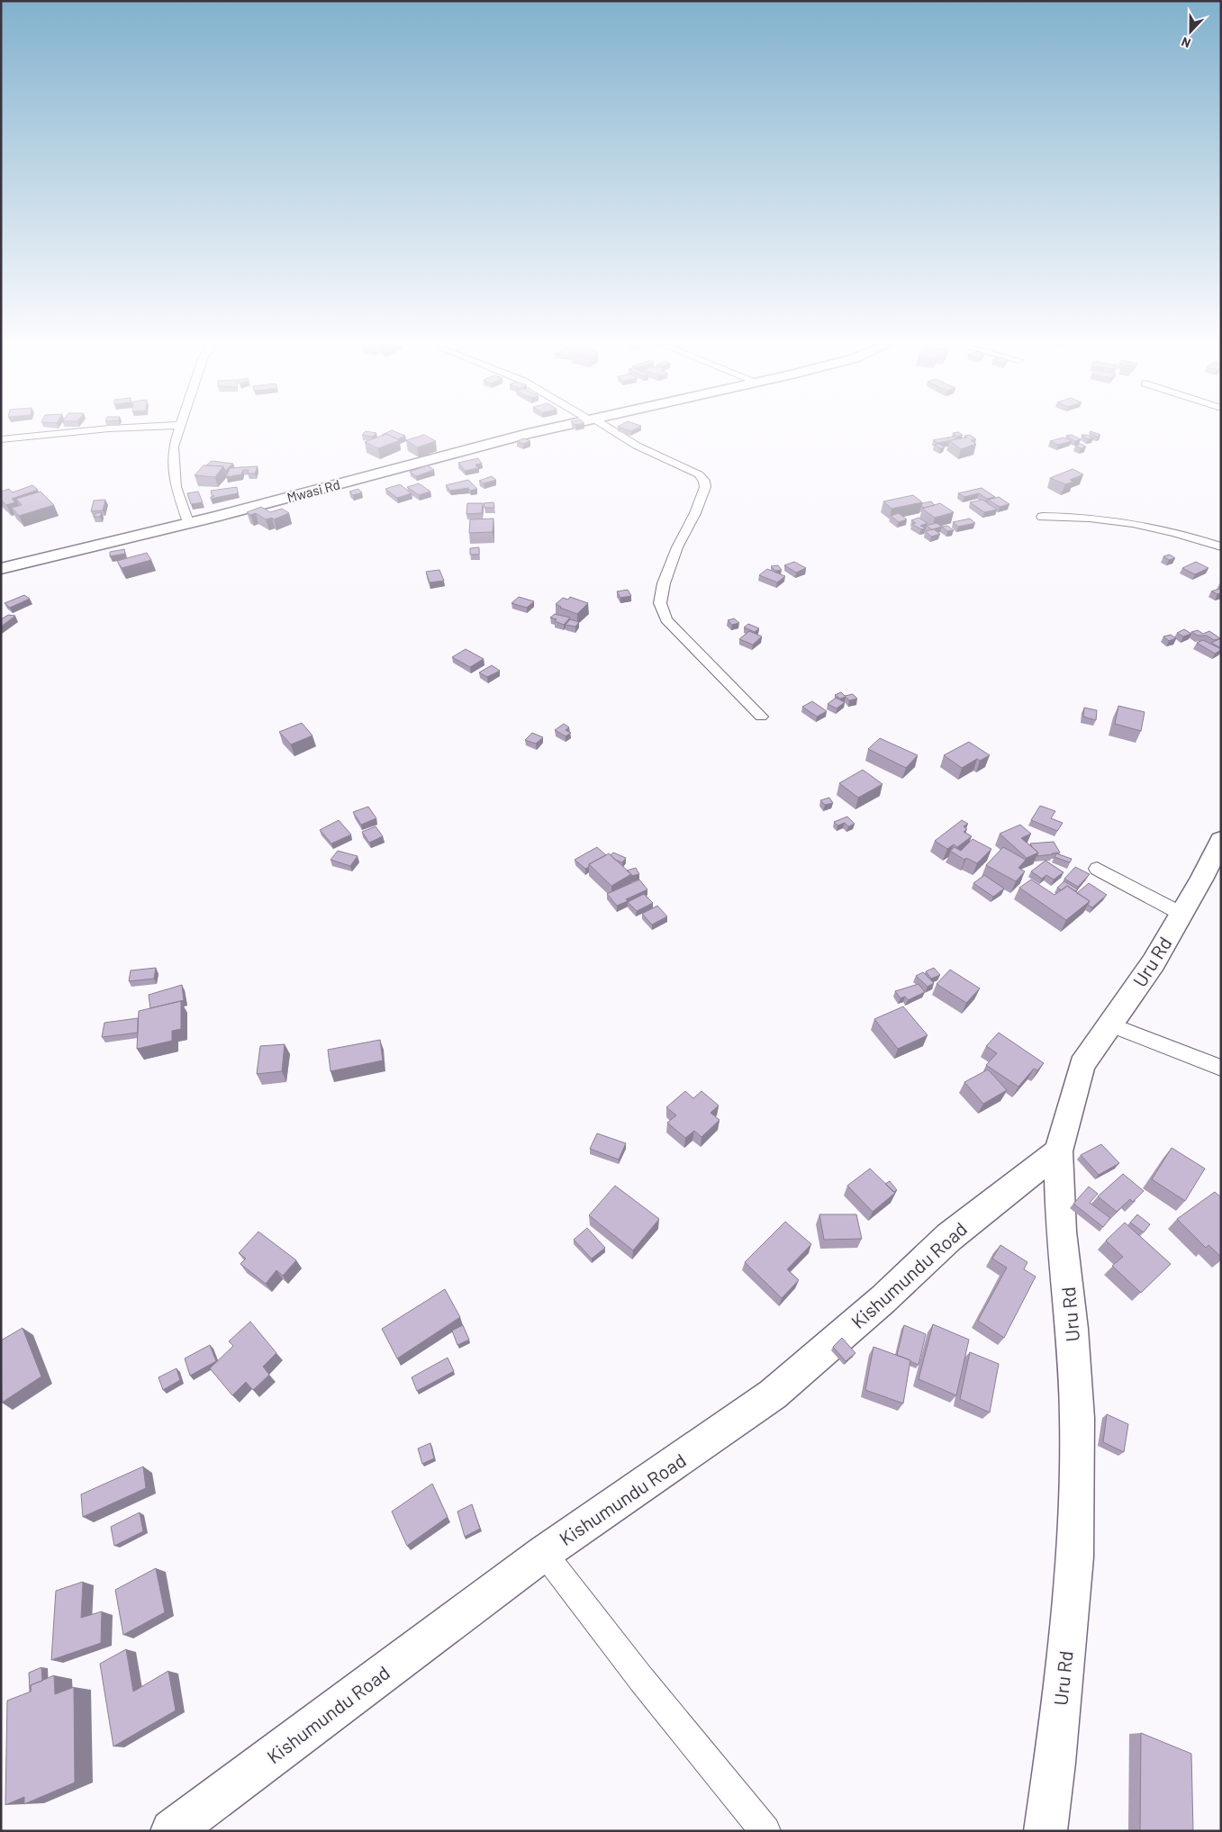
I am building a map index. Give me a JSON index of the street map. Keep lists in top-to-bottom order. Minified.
{"streets":{"street":["Mwasi Rd","Uru Rd","Kishumundu Road"]},"crossings":[["Uru Rd","Kishumundu Road"]],"north":"bottom"}
